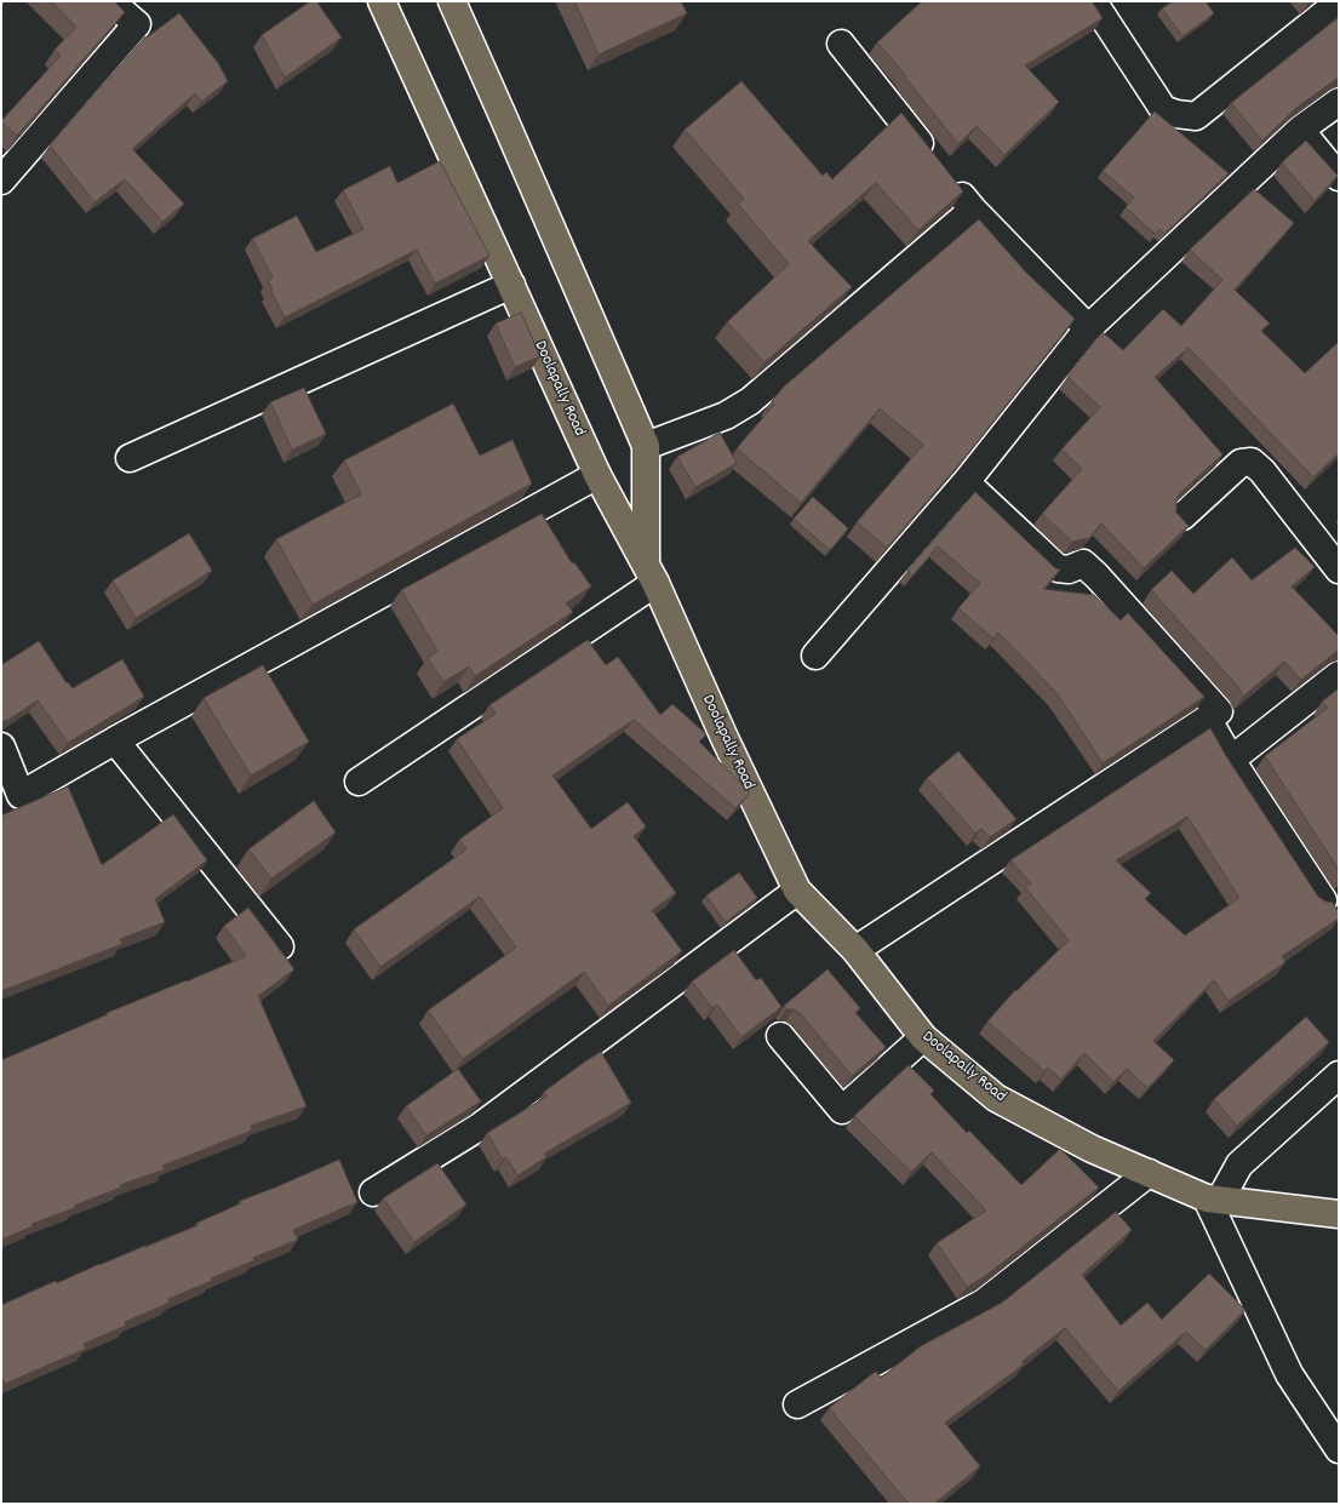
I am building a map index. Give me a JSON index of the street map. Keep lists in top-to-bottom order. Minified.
{"streets":{"main road":["Doolapally Road"]}}
